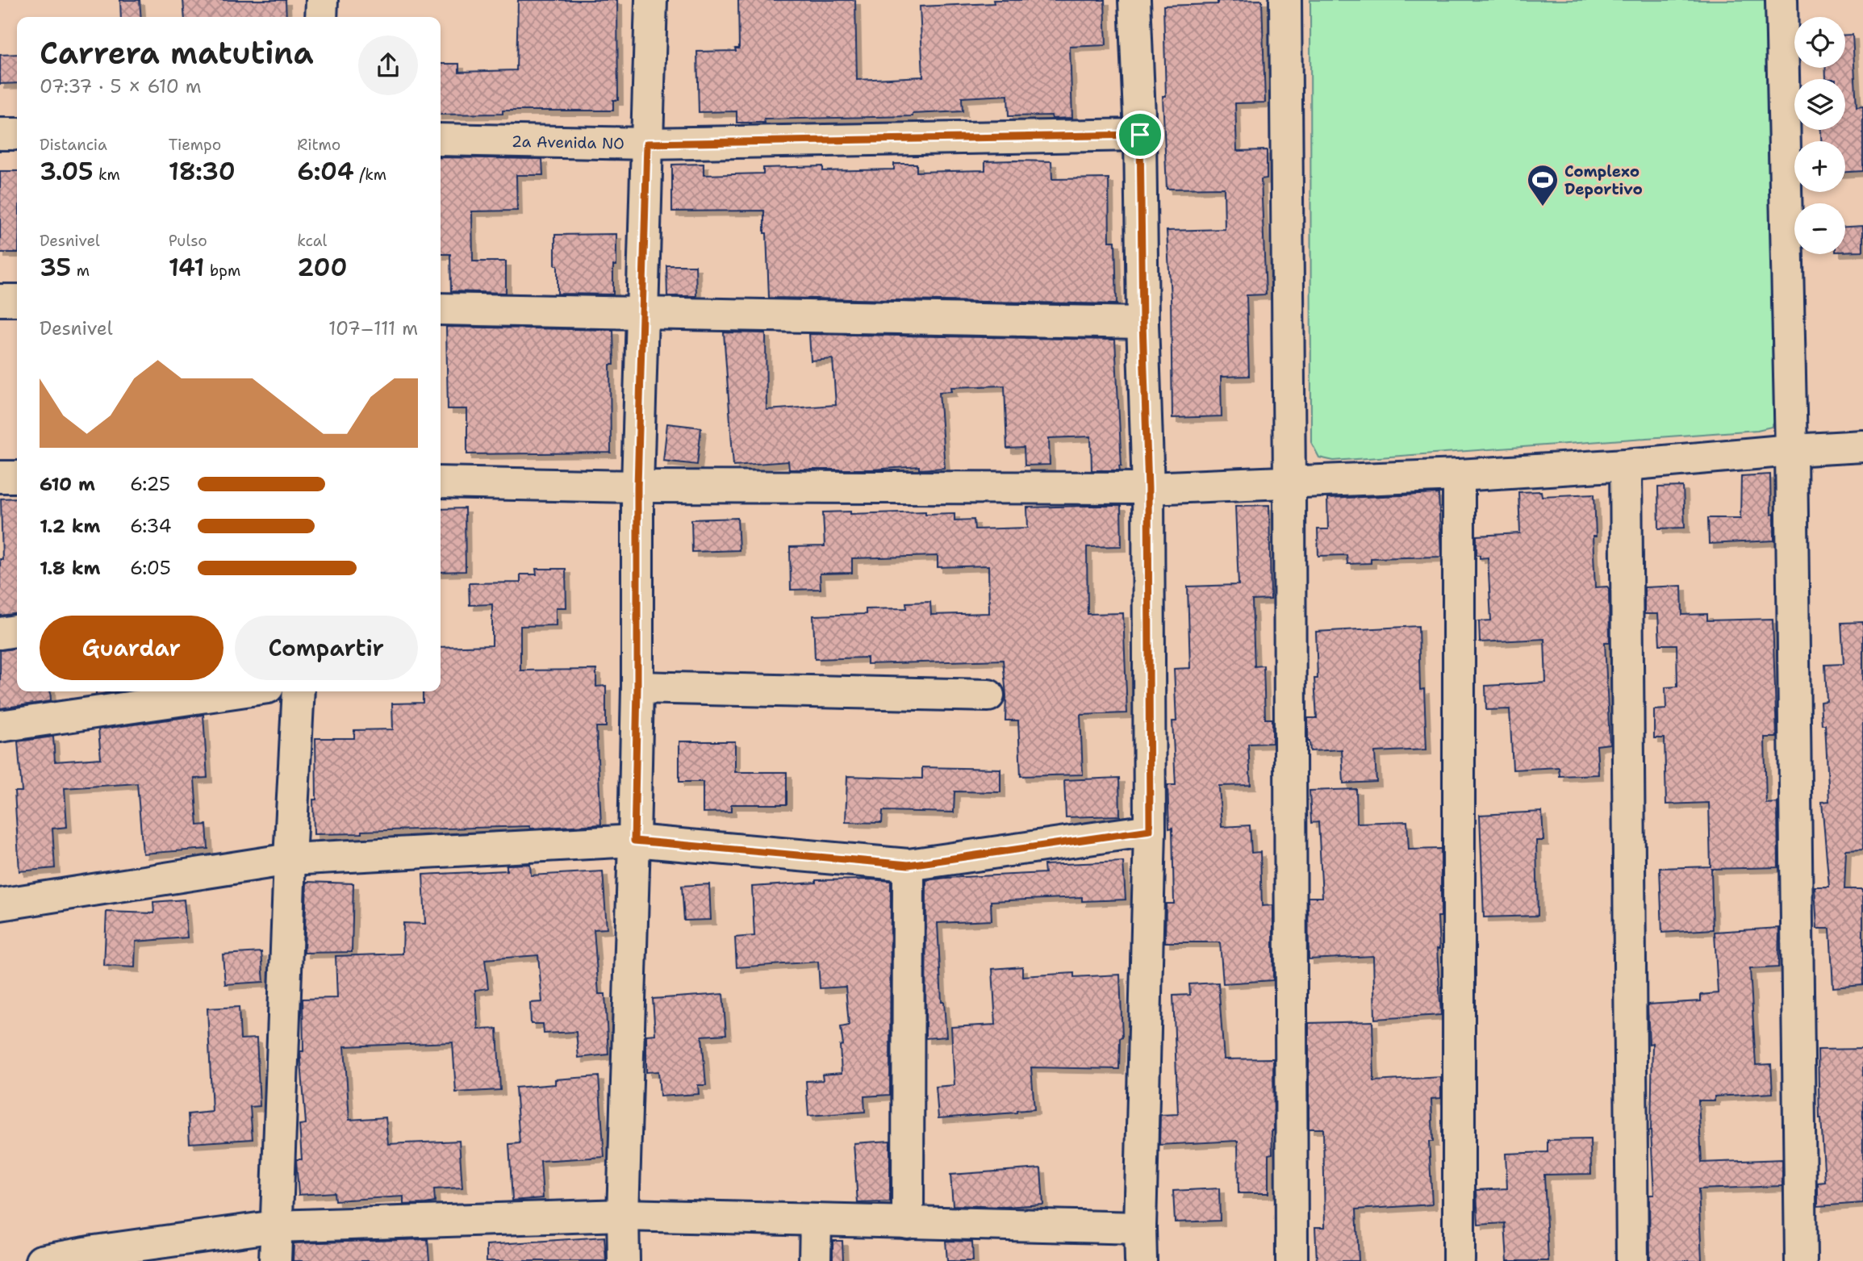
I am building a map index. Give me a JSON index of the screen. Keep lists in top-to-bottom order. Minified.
{"streets":{"street":["2a Avenida NO"]},"places":{"sports":["Complexo Deportivo"]},"page":{"map_buttons":["+","−"],"heading":["Carrera matutina","07:37 · 5 × 610 m"],"stats":[["Distancia","3.05 km"],["Tiempo","18:30"],["Ritmo","6:04 /km"],["Desnivel","35 m"],["Pulso","141 bpm"],["kcal","200"]],"chart":["Desnivel","107–111 m"],"list":[{"name":"610 m","note":"6:25"},{"name":"1.2 km","note":"6:34"},{"name":"1.8 km","note":"6:05"}],"buttons":["Guardar","Compartir"]}}
